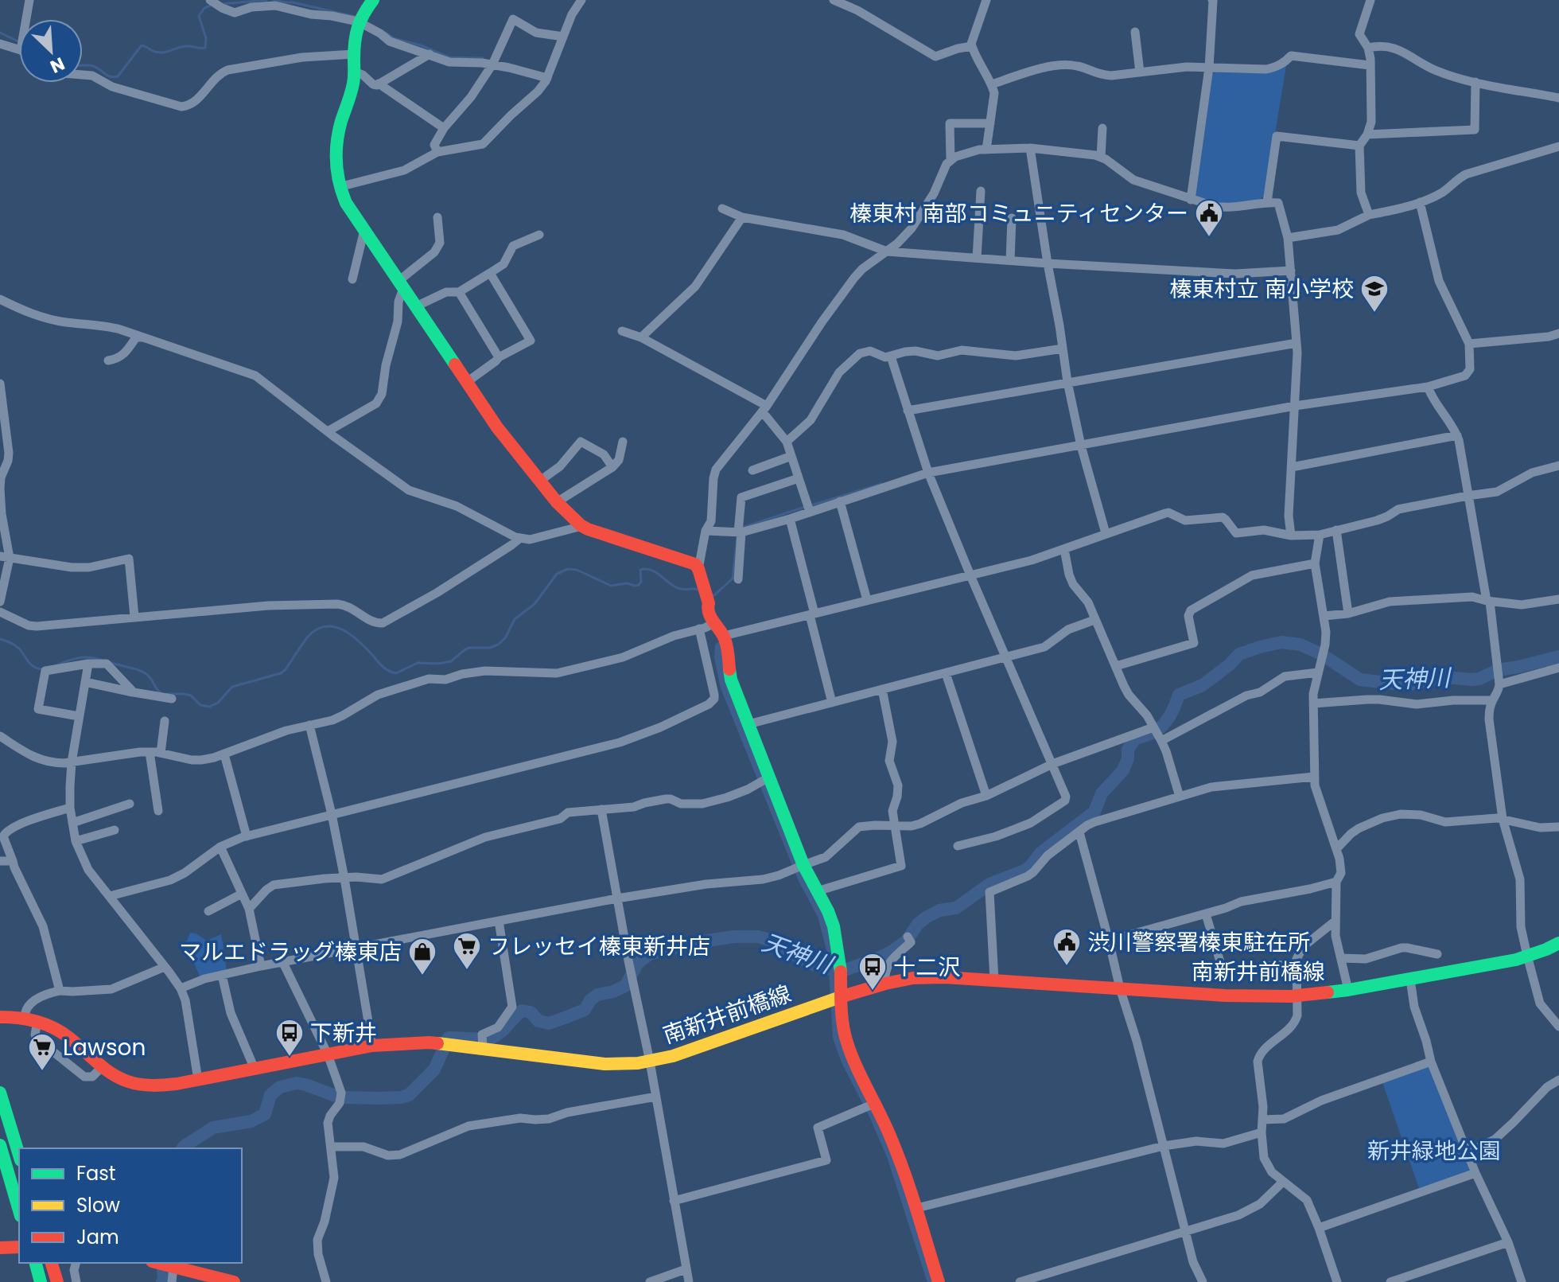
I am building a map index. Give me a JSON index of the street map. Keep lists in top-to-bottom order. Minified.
{"streets":{"main road":["南新井前橋線"]},"water":["天神川"],"parks":["新井緑地公園"],"places":{"public building":["榛東村 南部コミュニティセンター","渋川警察署榛東駐在所"],"school or university":["榛東村立 南小学校"],"supermarket":["フレッセイ榛東新井店","Lawson"],"shop":["マルエドラッグ榛東店"],"bus stop":["十二沢","下新井"]},"legend":["Fast","Slow","Jam"],"north":"bottom right"}
